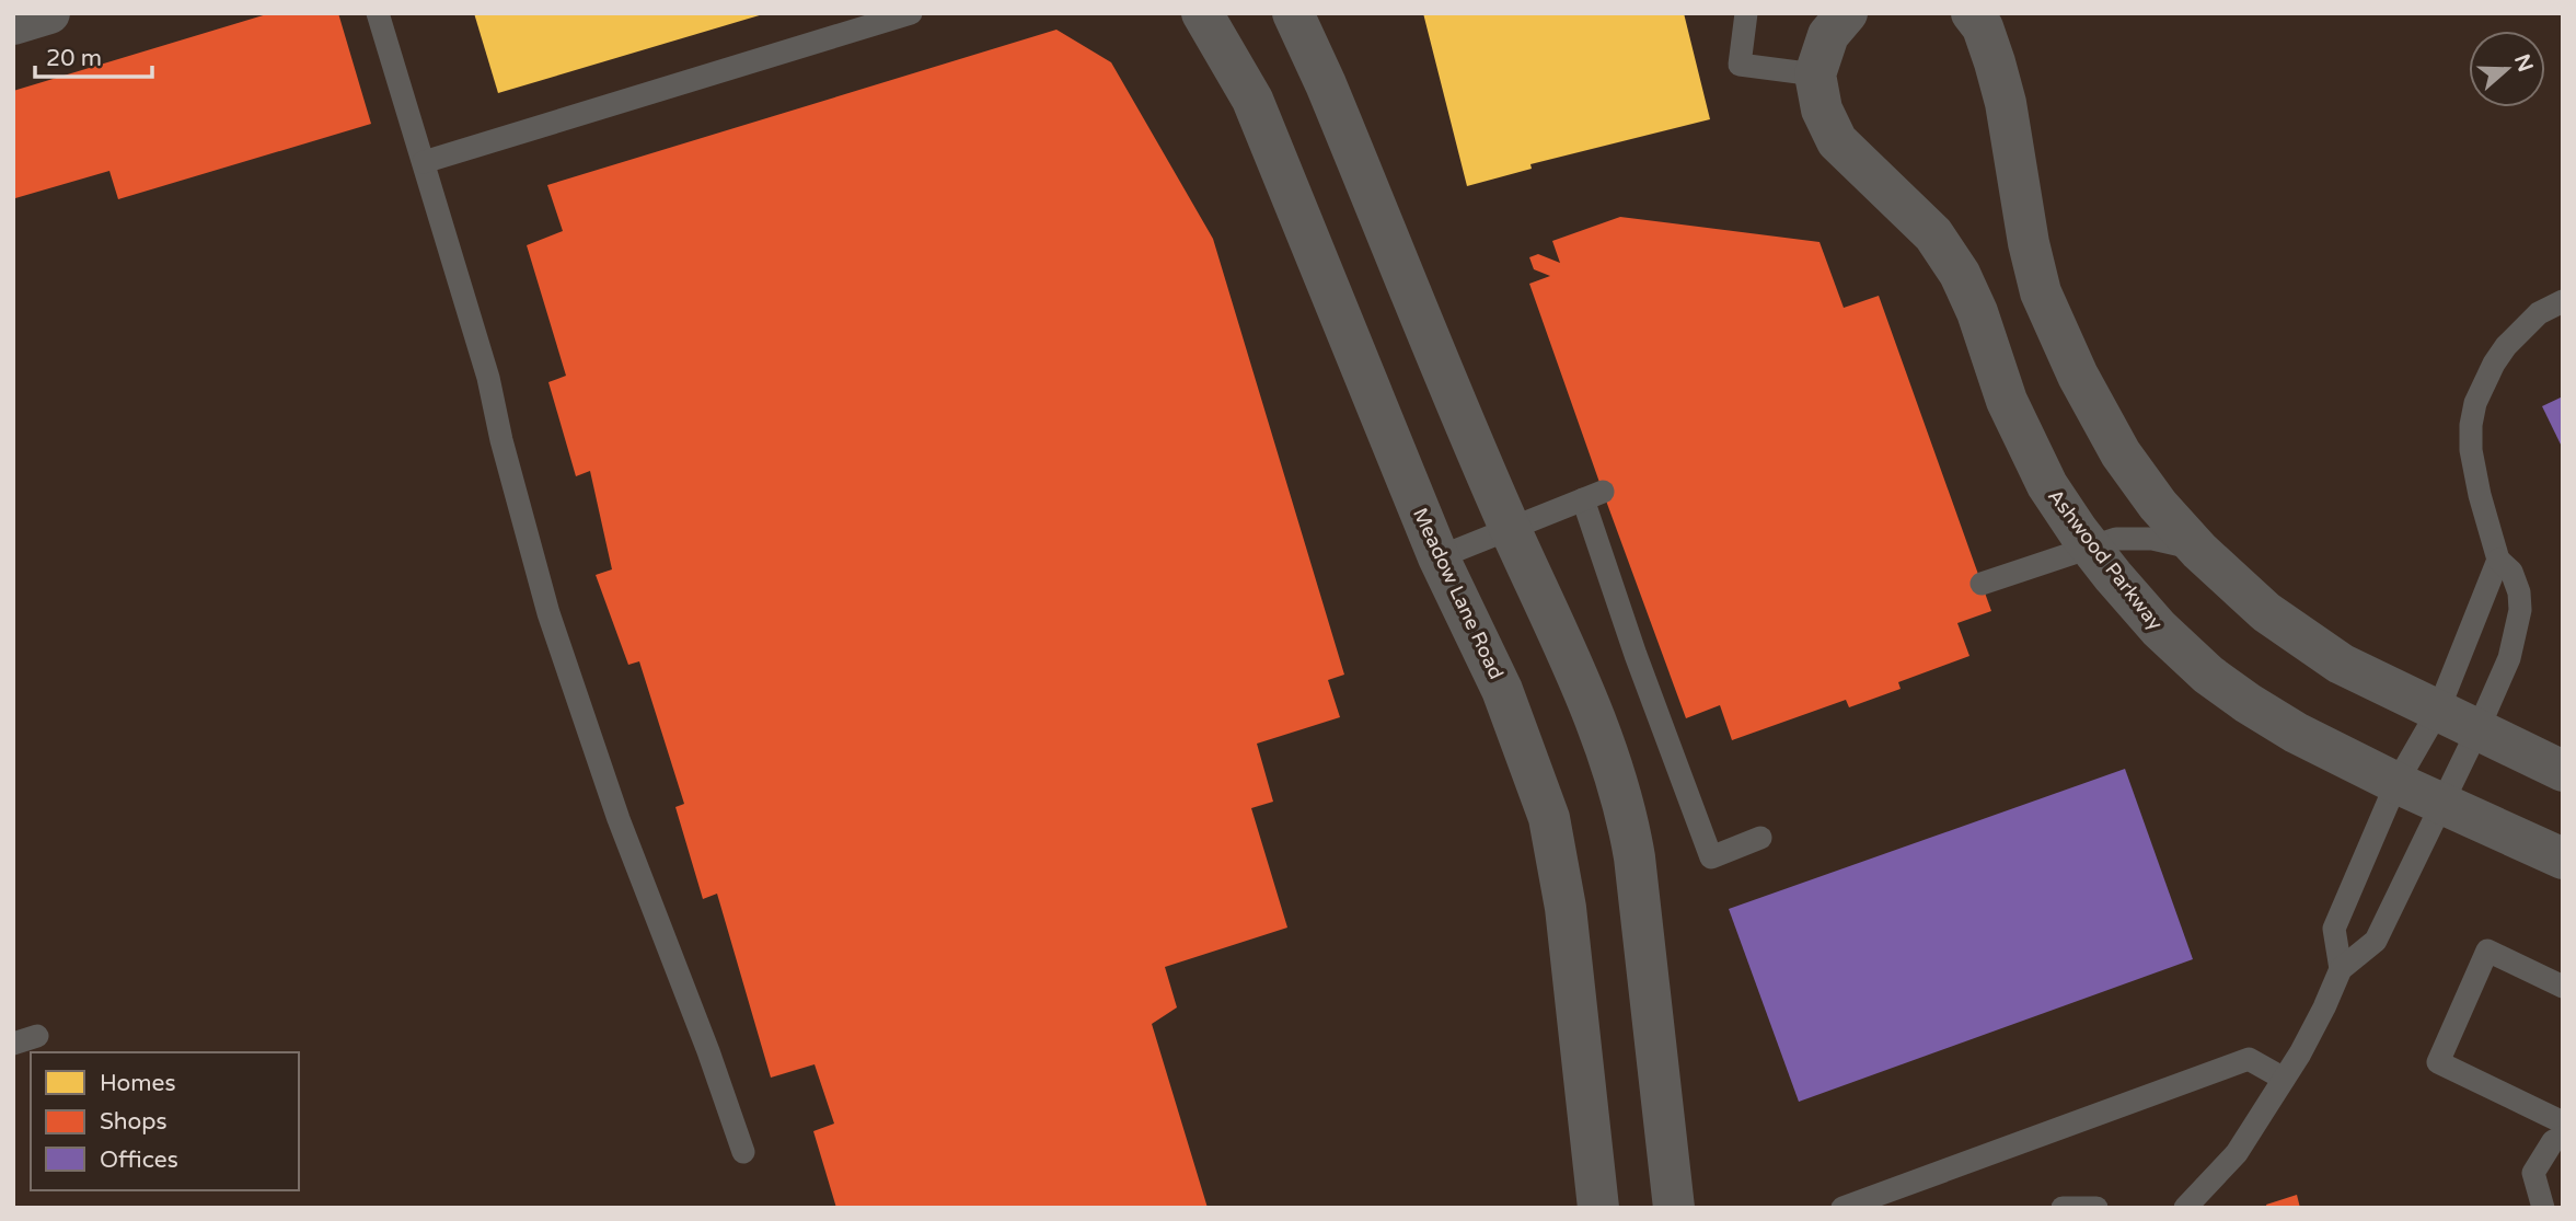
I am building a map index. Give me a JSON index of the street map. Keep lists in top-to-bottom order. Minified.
{"streets":{"street":["Ashwood Parkway","Meadow Lane Road"]},"legend":["Homes","Shops","Offices"],"scale_bar":"20 m","north":"right"}
